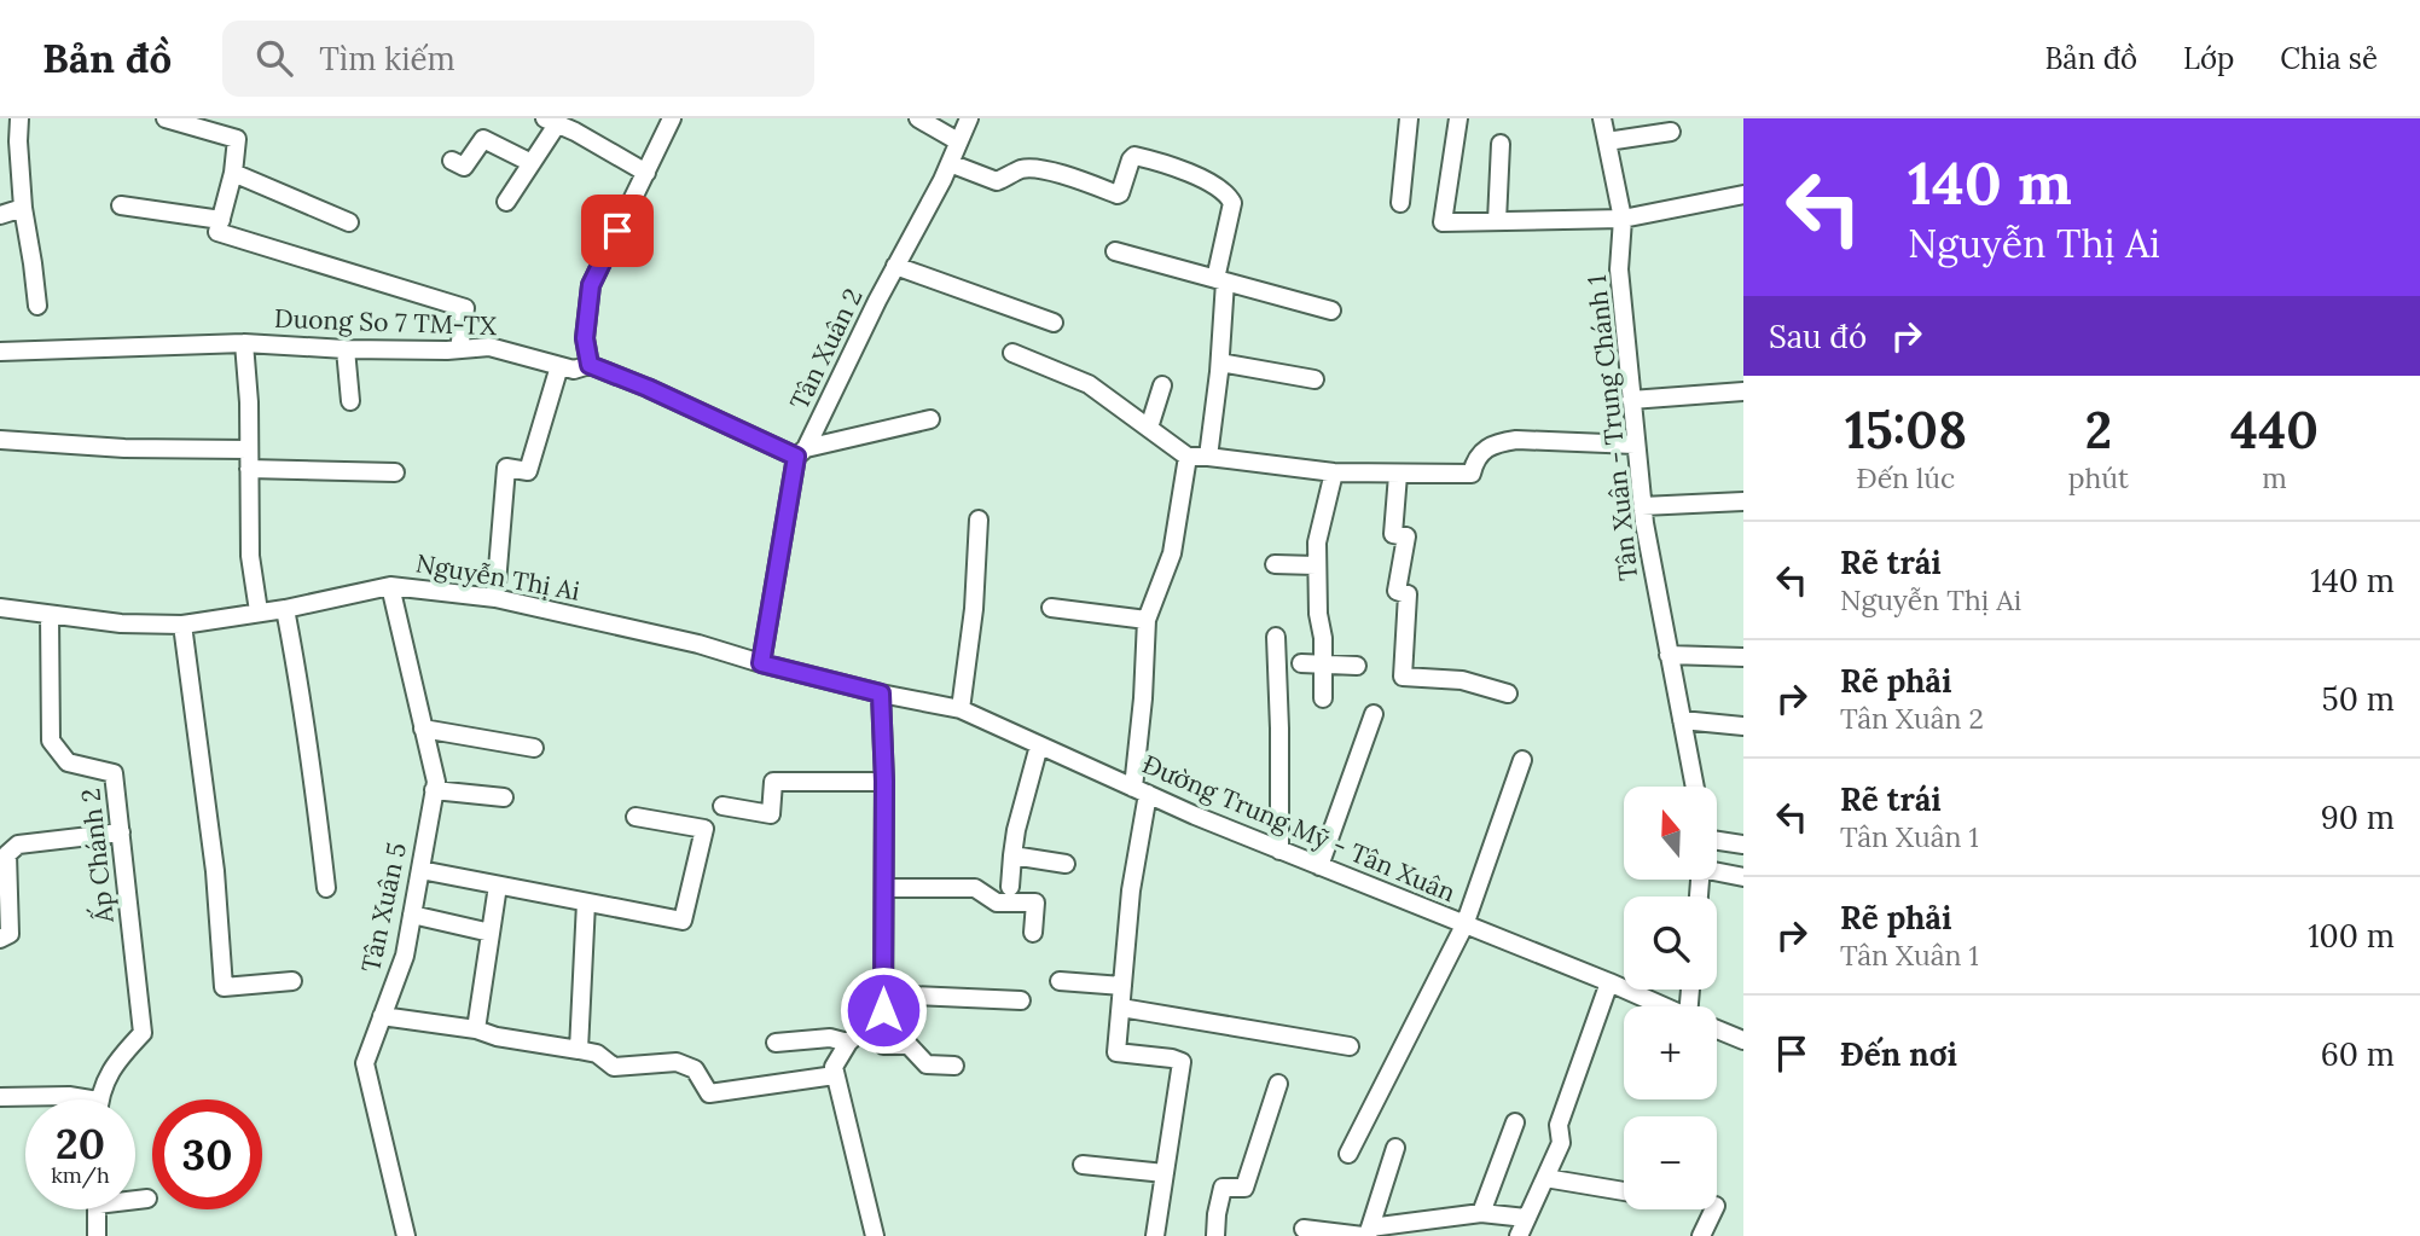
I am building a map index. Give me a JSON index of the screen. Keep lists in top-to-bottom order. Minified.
{"streets":{"street":["Duong So 7 TM-TX","Tân Xuân 2","Tân Xuân - Trung Chánh 1","Nguyễn Thị Ai","Đường Trung Mỹ - Tân Xuân","Ấp Chánh 2","Tân Xuân 5"]},"crossings":[["Duong So 7 TM-TX","Nguyễn Thị Ai"],["Tân Xuân 2","Nguyễn Thị Ai"],["Nguyễn Thị Ai","Đường Trung Mỹ - Tân Xuân"],["Nguyễn Thị Ai","Ấp Chánh 2"],["Nguyễn Thị Ai","Tân Xuân 5"]],"north":"top","page":{"header":"Bản đồ","search":"Tìm kiếm","nav":["Bản đồ","Lớp","Chia sẻ"],"turn":["140 m","Nguyễn Thị Ai"],"then":"Sau đó","eta":["15:08","Đến lúc","2","phút","440","m"],"list":[{"name":"Rẽ trái","note":"Nguyễn Thị Ai","value":"140 m"},{"name":"Rẽ phải","note":"Tân Xuân 2","value":"50 m"},{"name":"Rẽ trái","note":"Tân Xuân 1","value":"90 m"},{"name":"Rẽ phải","note":"Tân Xuân 1","value":"100 m"},{"name":"Đến nơi","value":"60 m"}],"map_buttons":["+","−"],"speed":"20 km/h","limit":"30"}}
